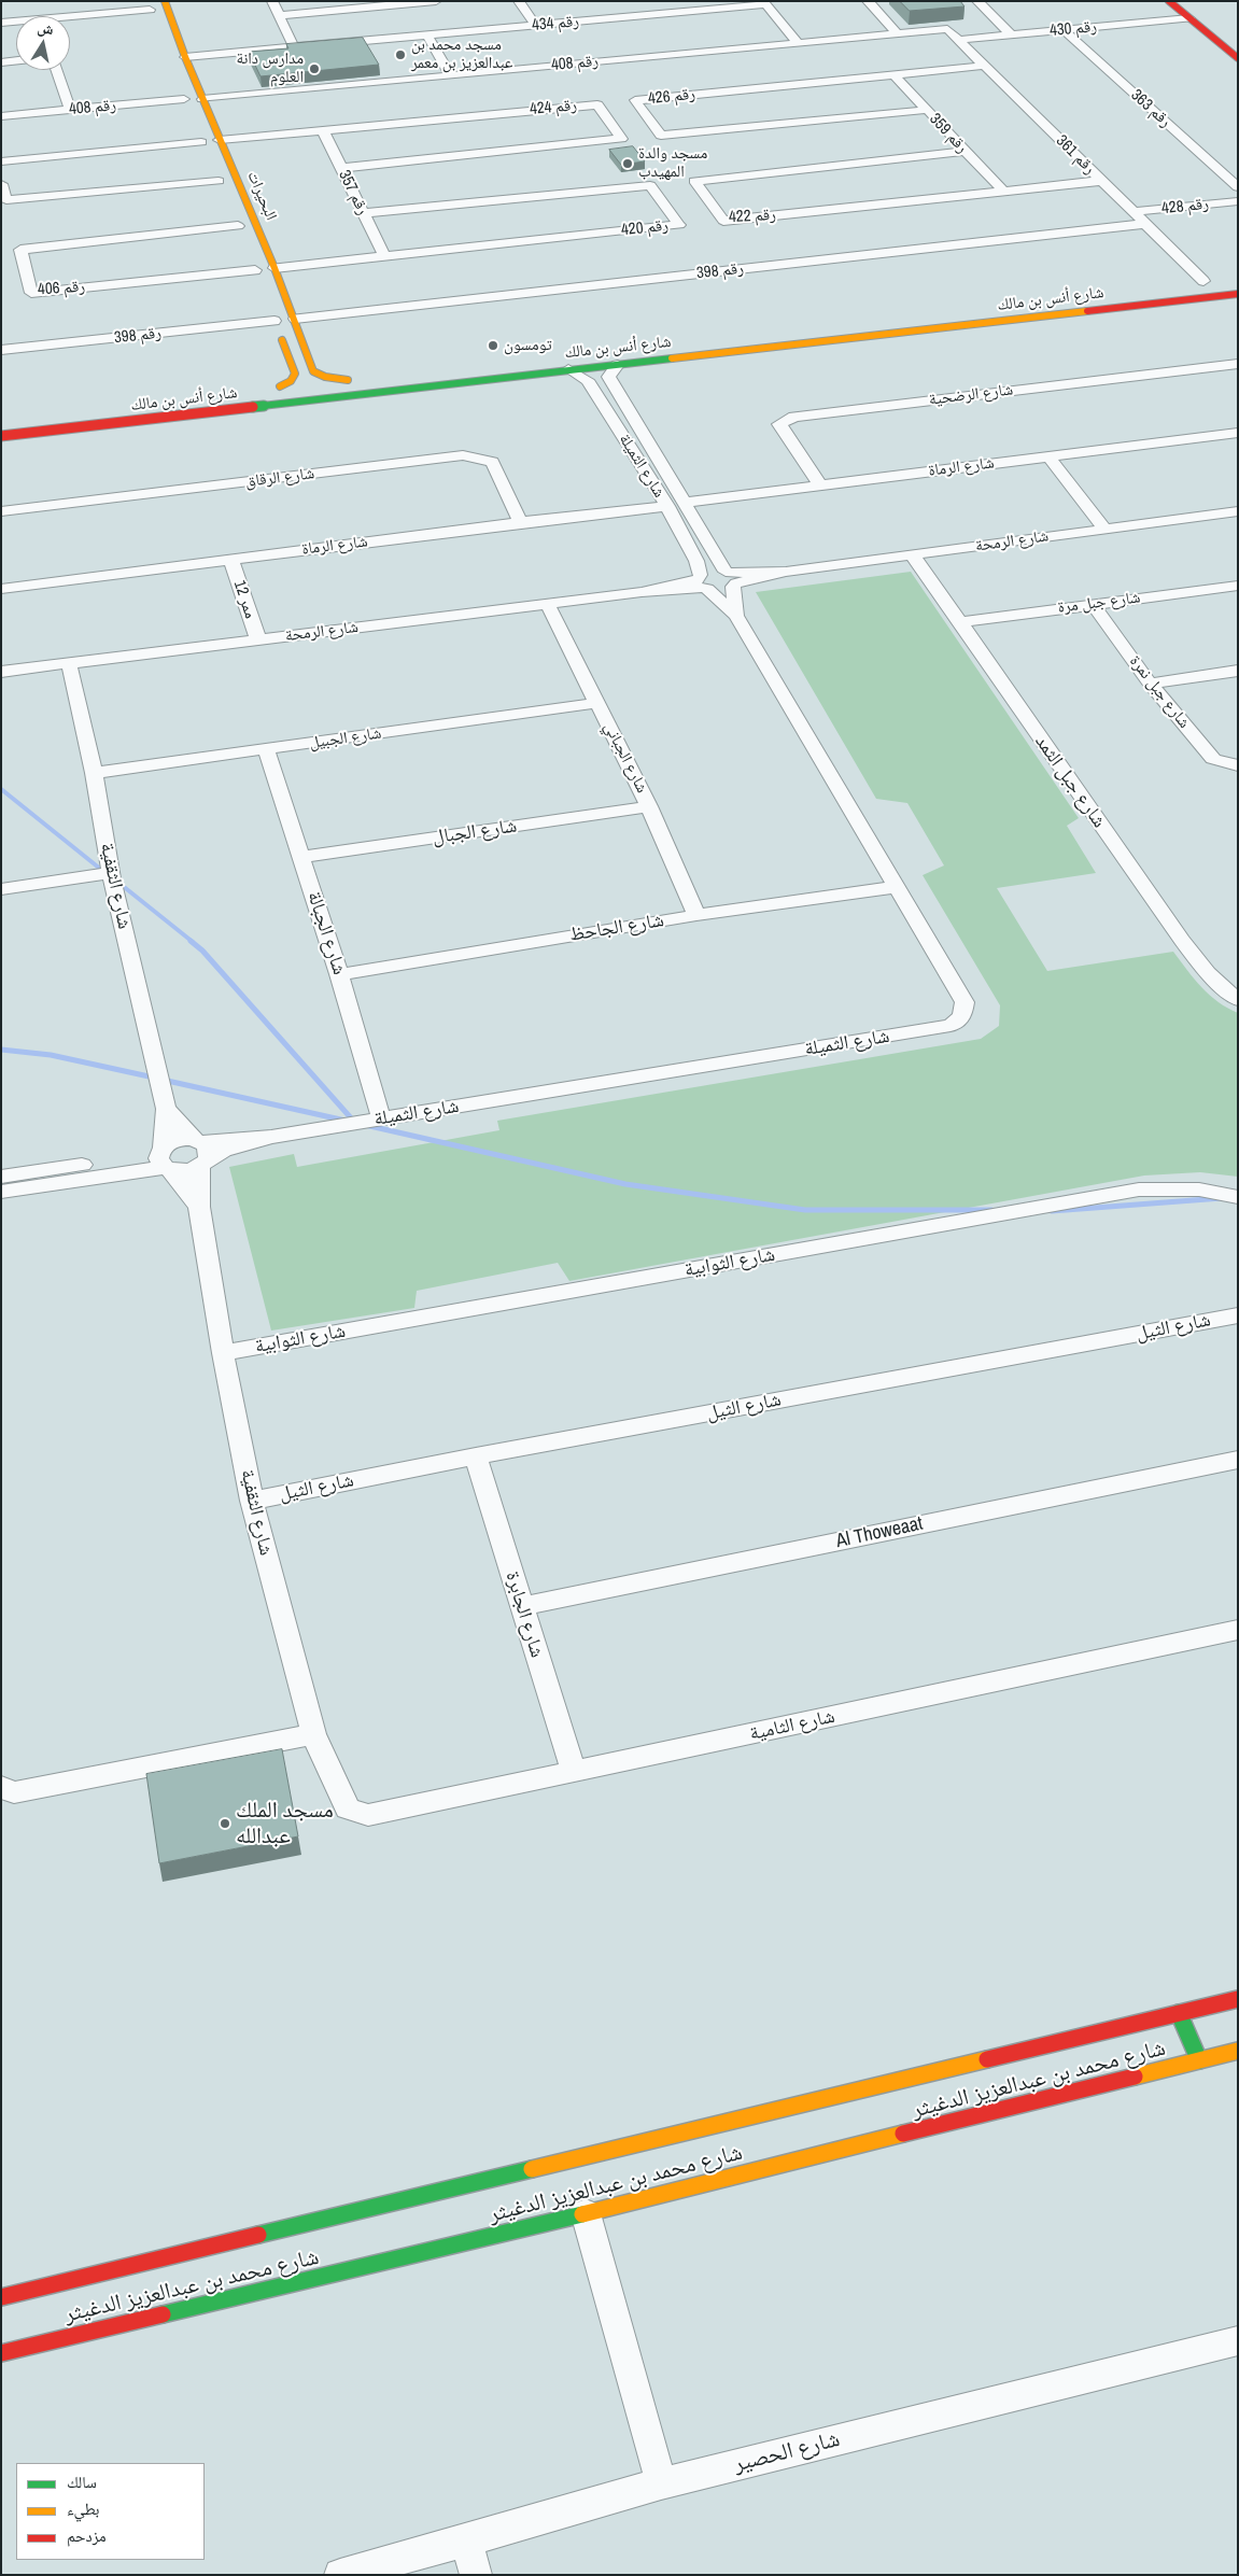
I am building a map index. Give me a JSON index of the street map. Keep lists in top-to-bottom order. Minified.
{"streets":{"street":["رقم 434","رقم 430","رقم 408","رقم 426","رقم 424","رقم 363","رقم 359","رقم 361","رقم 357","البحيرات","رقم 428","رقم 422","رقم 420","رقم 398","رقم 406","شارع أنس بن مالك","شارع الرضحية","شارع الثميلة","شارع الرماة","شارع الرقاق","شارع الرمحة","ممر 12","شارع جبل مرة","شارع جبل نمرة","شارع الجبيل","شارع الجباني","شارع جبل الثمد","شارع الجبال","شارع الثقفية","شارع الجاحظ","شارع الجبالة","شارع الثوابية","شارع الثيل","Al Thoweaat","شارع الجابرة","شارع الثامية","شارع محمد بن عبدالعزيز الدغيثر","شارع الحصير"]},"crossings":[["رقم 434","البحيرات"],["رقم 430","رقم 363"],["رقم 430","رقم 361"],["رقم 408","رقم 361"],["رقم 408","البحيرات"],["رقم 426","رقم 359"],["رقم 426","رقم 361"],["رقم 424","رقم 357"],["رقم 424","البحيرات"],["رقم 359","رقم 422"],["رقم 361","رقم 428"],["رقم 361","رقم 422"],["رقم 361","رقم 398"],["رقم 357","رقم 420"],["البحيرات","رقم 420"],["البحيرات","رقم 398"],["شارع أنس بن مالك","شارع الثميلة"],["شارع الرضحية","شارع الرماة"],["شارع الثميلة","شارع الرماة"],["شارع الثميلة","شارع الرمحة"],["شارع الثميلة","شارع الجاحظ"],["شارع الثميلة","شارع الجبالة"],["شارع الرماة","شارع الرقاق"],["شارع الرماة","ممر 12"],["شارع الرمحة","ممر 12"],["شارع الرمحة","شارع الجباني"],["شارع الرمحة","شارع جبل الثمد"],["شارع الرمحة","شارع الثقفية"],["شارع جبل مرة","شارع جبل نمرة"],["شارع جبل مرة","شارع جبل الثمد"],["شارع الجبيل","شارع الجباني"],["شارع الجبيل","شارع الثقفية"],["شارع الجبيل","شارع الجبالة"],["شارع الجباني","شارع الجبال"],["شارع الجباني","شارع الجاحظ"],["شارع الجبال","شارع الجبالة"],["شارع الثقفية","شارع الثوابية"],["شارع الثقفية","شارع الثيل"],["شارع الثقفية","شارع الثامية"],["شارع الجاحظ","شارع الجبالة"],["شارع الثيل","شارع الجابرة"],["Al Thoweaat","شارع الجابرة"],["شارع الجابرة","شارع الثامية"]],"places":["مسجد محمد بن عبدالعزيز بن معمر","مدارس دانة العلوم","مسجد والدة المهيدب","تومسون","مسجد الملك عبدالله"],"legend":["سالك","بطيء","مزدحم"],"north":"top"}
